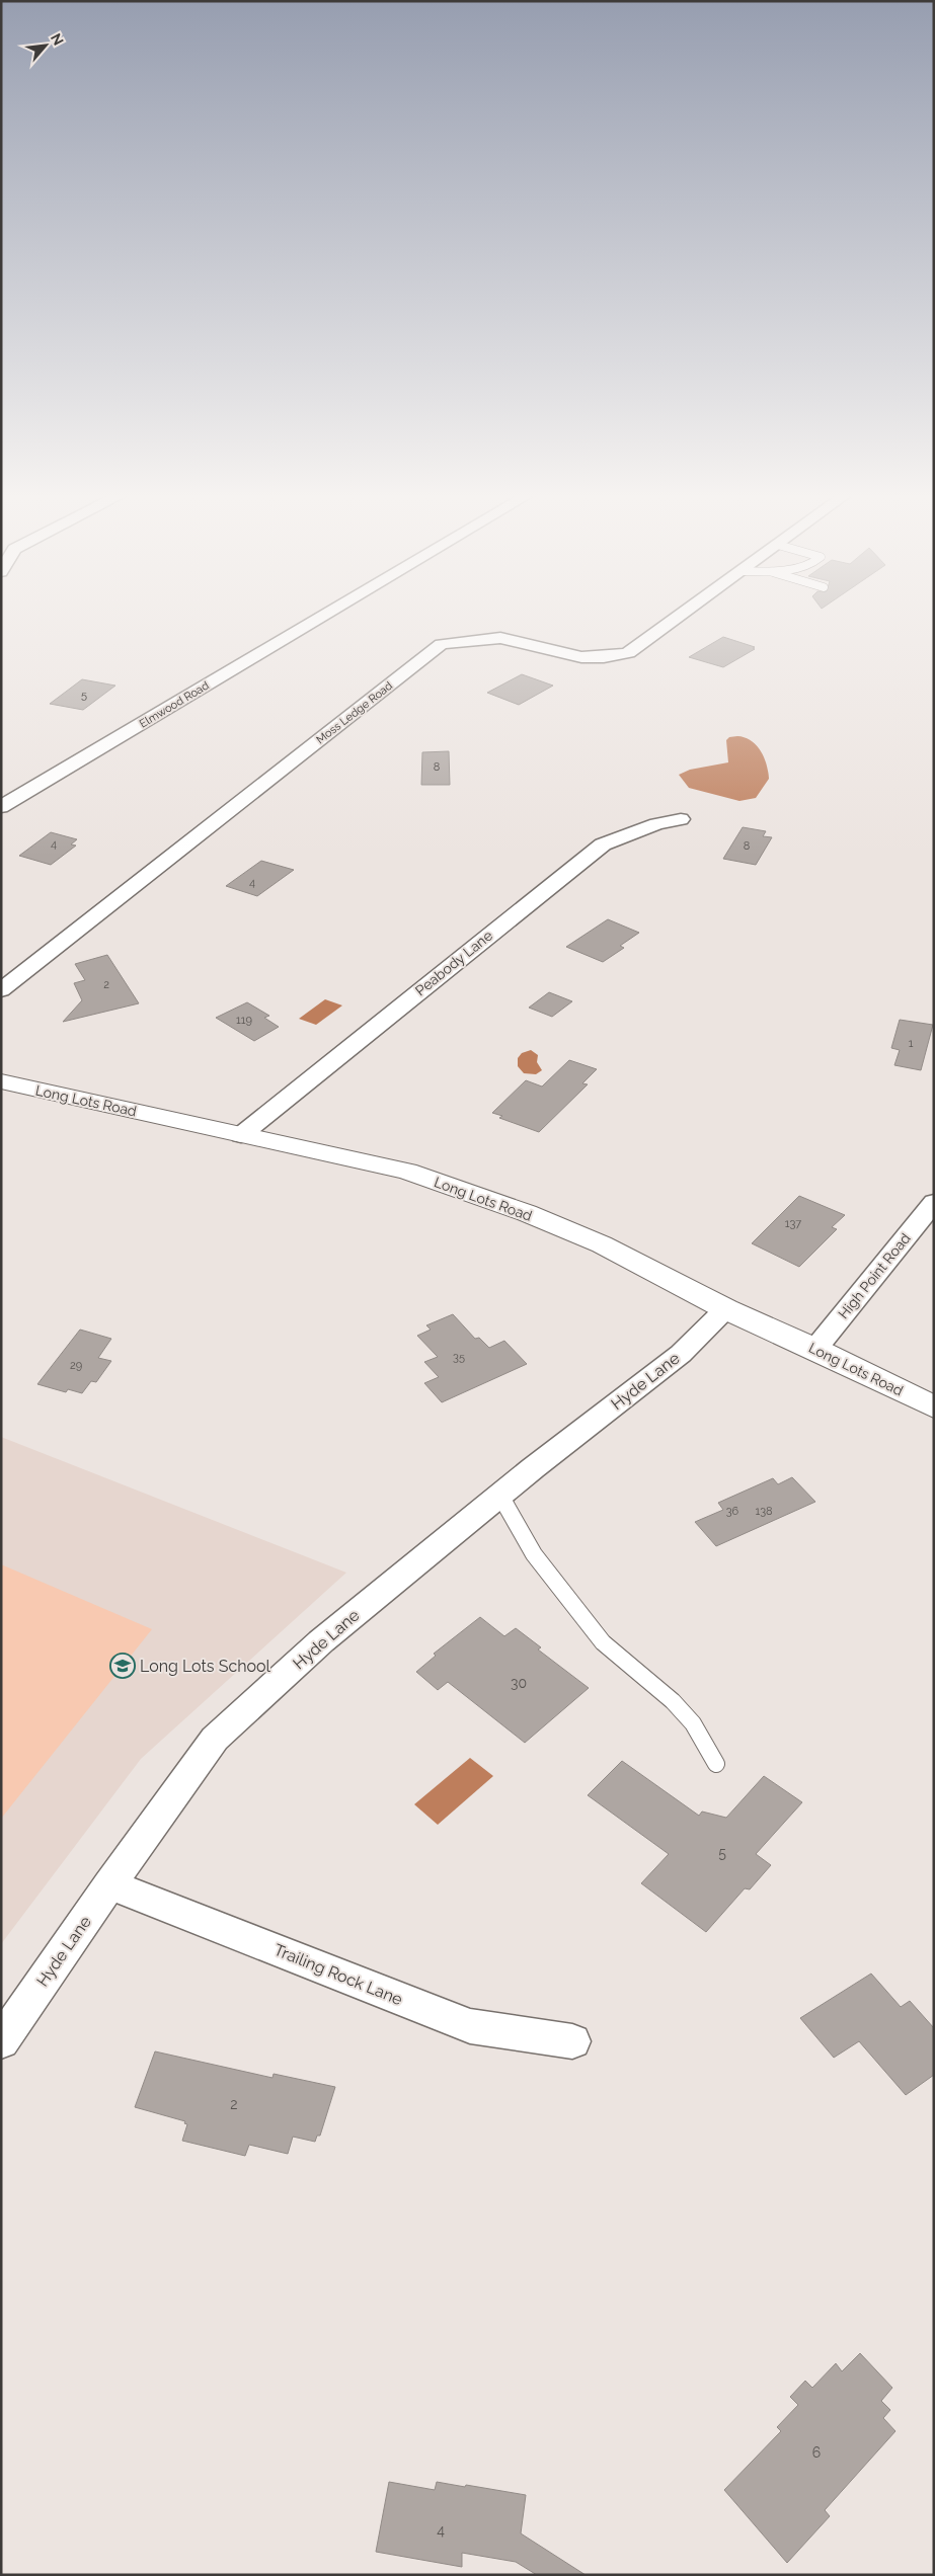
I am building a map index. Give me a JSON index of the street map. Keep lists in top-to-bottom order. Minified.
{"streets":{"main road":["Long Lots Road"],"street":["Elmwood Road","Moss Ledge Road","Peabody Lane","High Point Road","Hyde Lane","Trailing Rock Lane"]},"crossings":[["Peabody Lane","Long Lots Road"],["Long Lots Road","High Point Road"],["Long Lots Road","Hyde Lane"],["Hyde Lane","Trailing Rock Lane"]],"places":{"school or university":["Long Lots School"]},"house_numbers":["5","8","4","8","4","2","119","1","137","35","29","36","138","30","5","2","6","4"],"north":"top right"}
